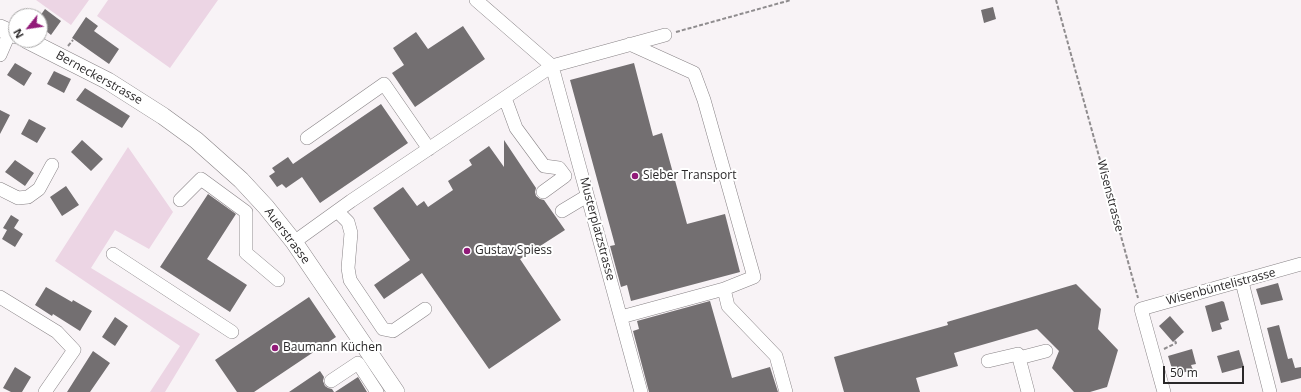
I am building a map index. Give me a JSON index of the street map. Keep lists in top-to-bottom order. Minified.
{"streets":{"main road":["Berneckerstrasse","Auerstrasse"],"street":["Musterplatzstrasse","Wisenbüntelistrasse"],"path":["Wisenstrasse"]},"crossings":[["Berneckerstrasse","Auerstrasse"],["Wisenstrasse","Wisenbüntelistrasse"]],"places":["Sieber Transport","Gustav Spiess","Baumann Küchen"],"scale_bar":"50 m","north":"bottom left"}
